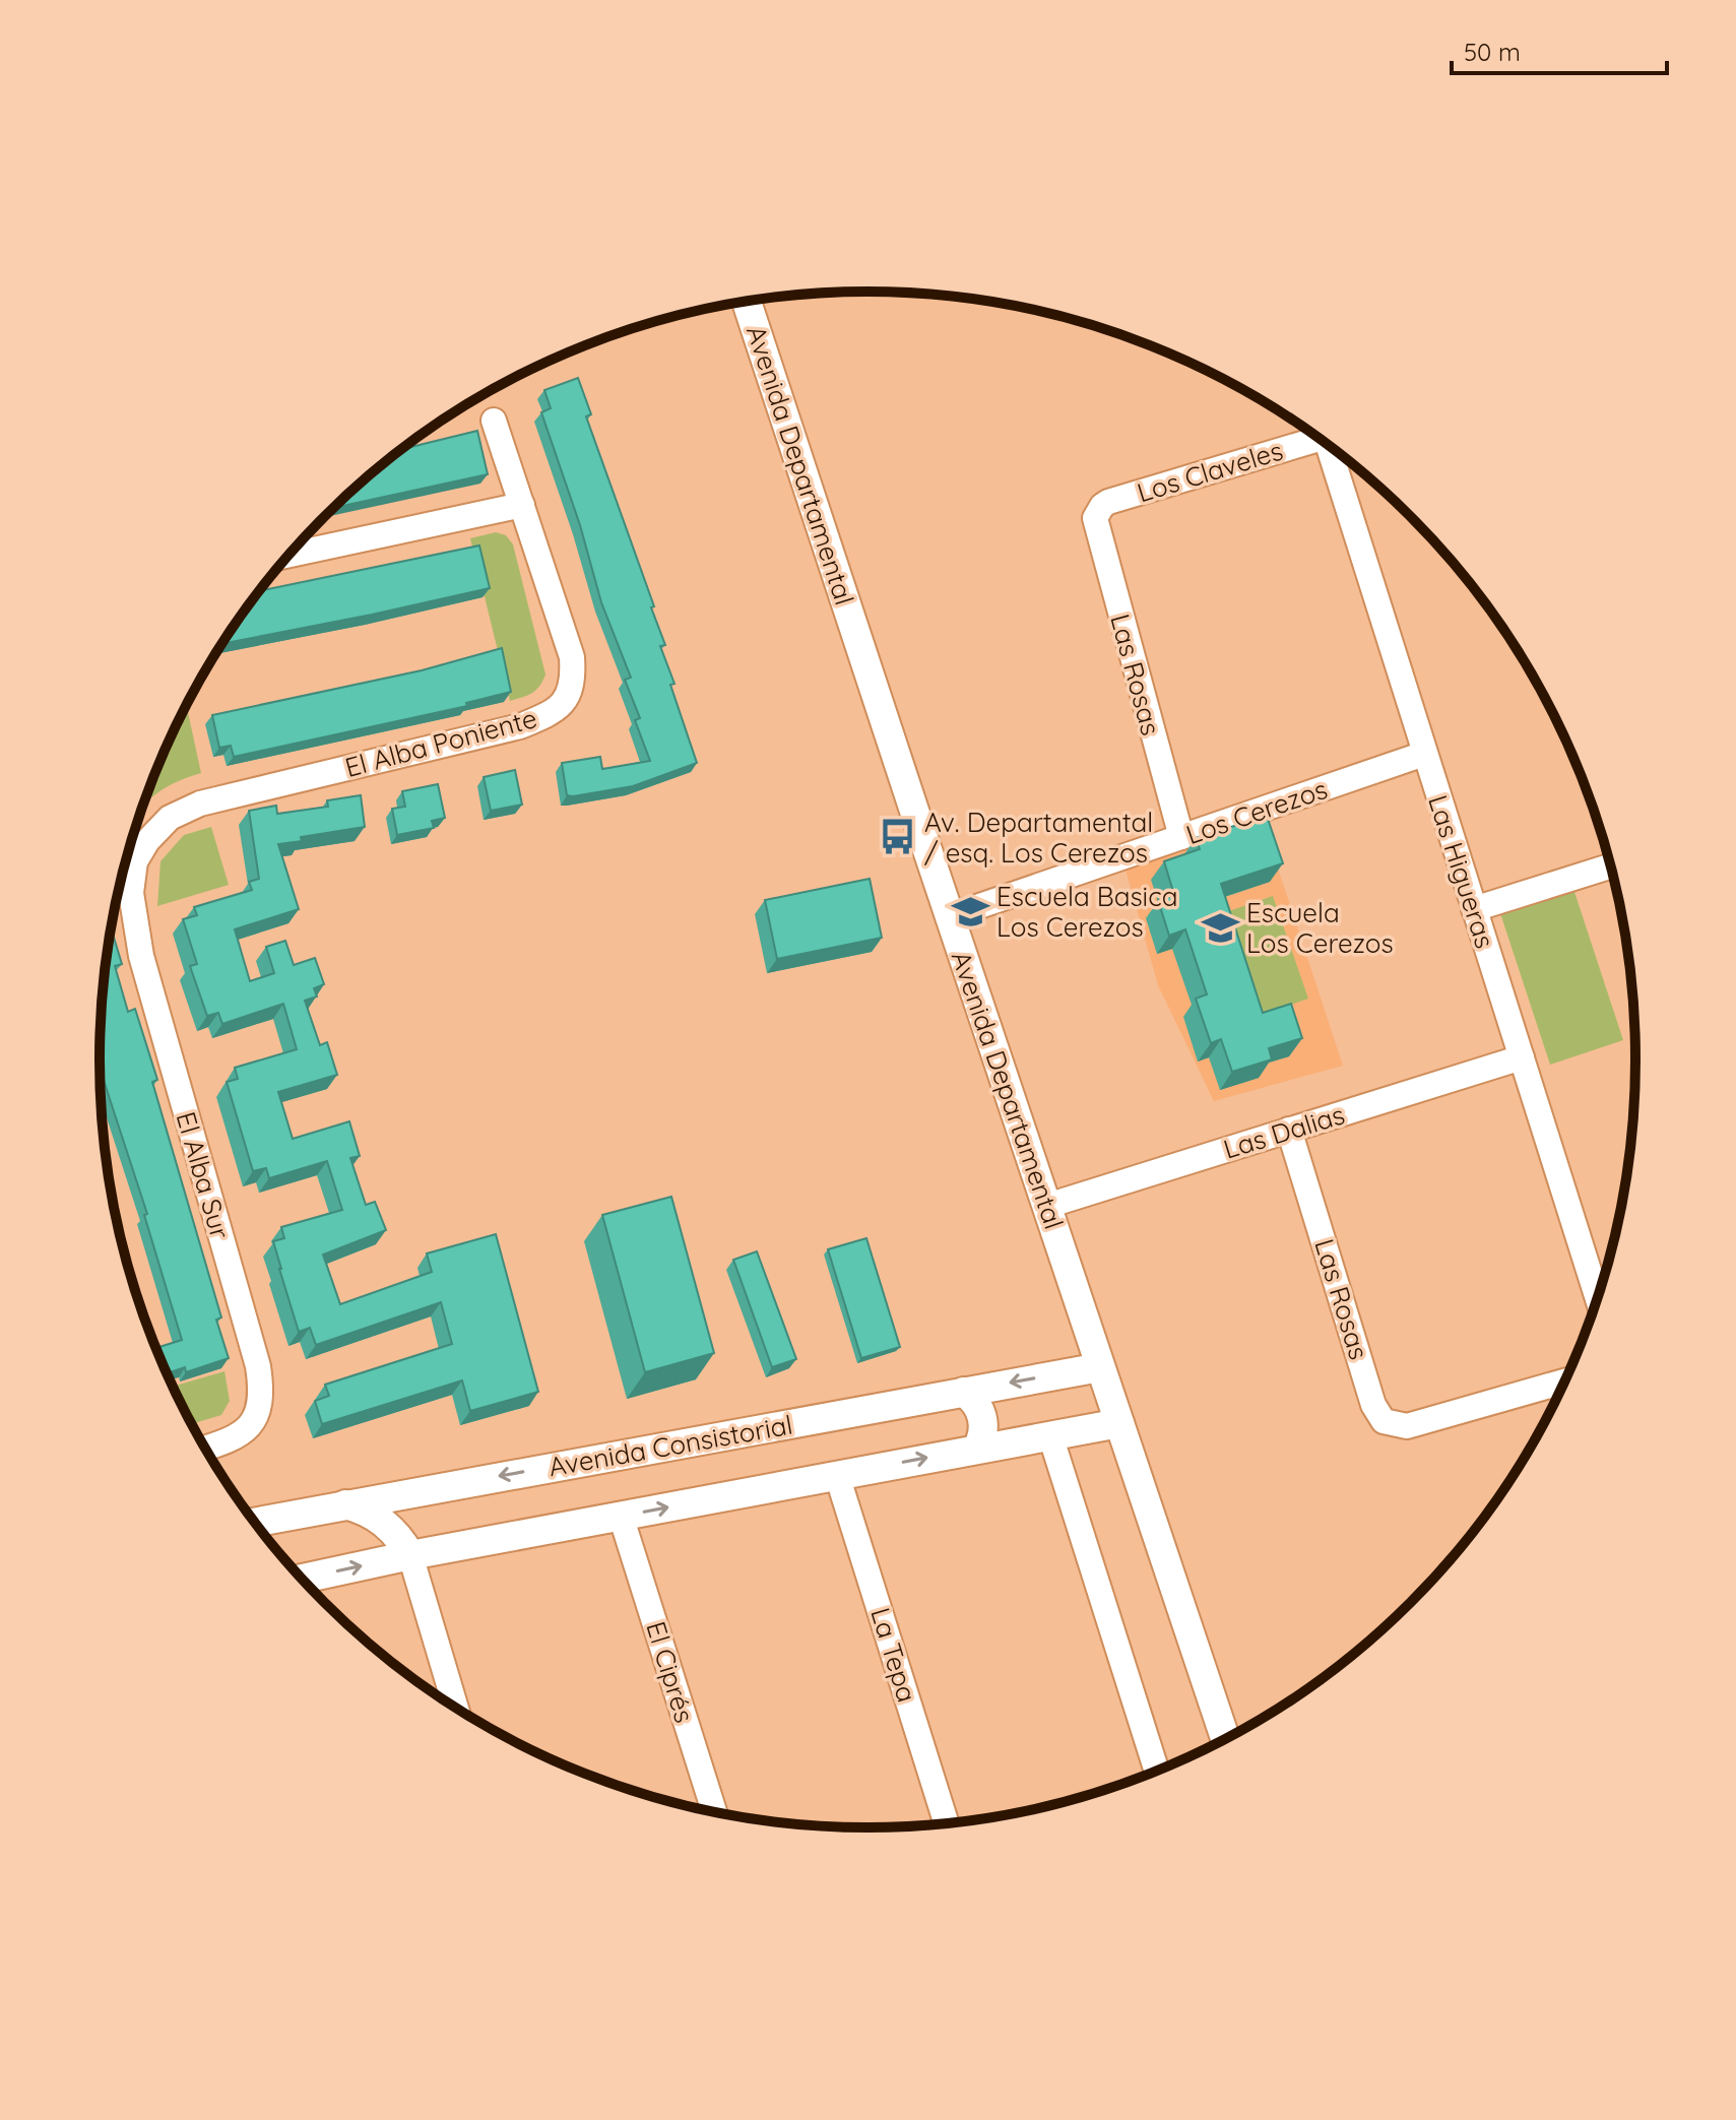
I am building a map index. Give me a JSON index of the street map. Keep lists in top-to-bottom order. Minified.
{"streets":{"street":["Avenida Departamental","Los Claveles","Las Rosas","El Alba Poniente","Los Cerezos","Las Higueras","Las Dalias","El Alba Sur","Avenida Consistorial","La Tepa","El Ciprés"]},"crossings":[["Avenida Departamental","Los Cerezos"],["Avenida Departamental","Las Dalias"],["Avenida Departamental","Avenida Consistorial"],["Los Claveles","Las Rosas"],["Las Rosas","Los Cerezos"],["Las Rosas","Las Dalias"],["El Alba Poniente","El Alba Sur"],["Los Cerezos","Las Higueras"],["Las Higueras","Las Dalias"]],"places":{"bus stop":["Av. Departamental / esq. Los Cerezos"],"school or university":["Escuela Basica Los Cerezos","Escuela Los Cerezos"]},"scale_bar":"50 m"}
